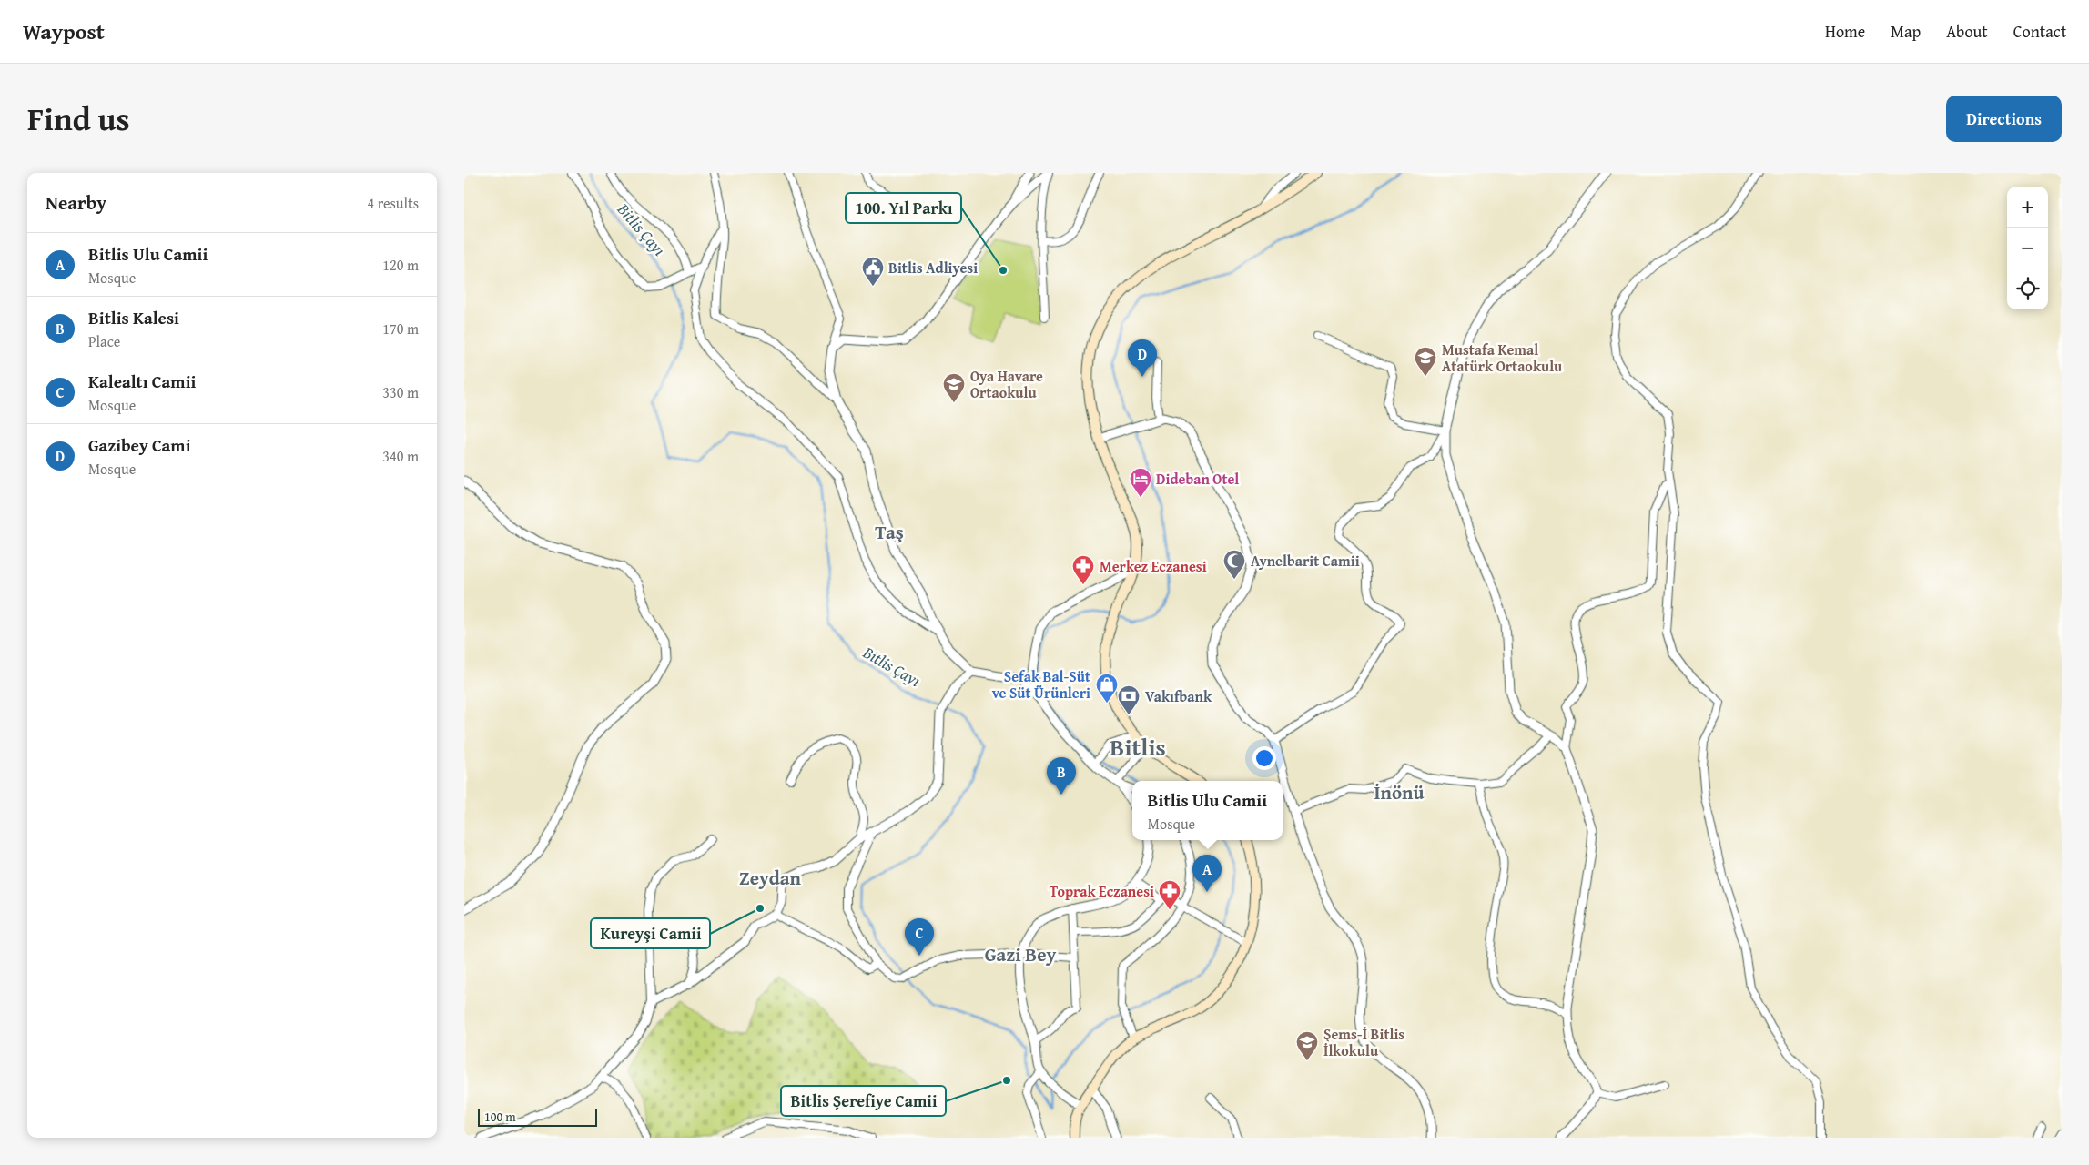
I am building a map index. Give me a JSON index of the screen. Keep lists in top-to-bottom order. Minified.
{"districts":["Taş","Bitlis","İnönü","Zeydan","Gazi Bey"],"water":["Bitlis Çayı"],"places":{"other":["100. Yıl Parkı","Kureyşi Camii","Bitlis Şerefiye Camii"],"public building":["Bitlis Adliyesi"],"school or university":["Mustafa Kemal Atatürk Ortaokulu","Oya Havare Ortaokulu","Şems-İ Bitlis İlkokulu"],"hotel":["Dideban Otel"],"mosque":["Aynelbarit Camii"],"pharmacy":["Merkez Eczanesi","Toprak Eczanesi"],"shop":["Sefak Bal-Süt ve Süt Ürünleri"],"bank":["Vakıfbank"]},"scale_bar":"100 m","page":{"header":"Waypost","nav":["Home","Map","About","Contact"],"title":"Find us","buttons":"Directions","heading":["Nearby","4 results"],"map_buttons":["+","−"],"list":[{"mark":"A","name":"Bitlis Ulu Camii","note":"Mosque","value":"120 m"},{"mark":"B","name":"Bitlis Kalesi","note":"Place","value":"170 m"},{"mark":"C","name":"Kalealtı Camii","note":"Mosque","value":"330 m"},{"mark":"D","name":"Gazibey Cami","note":"Mosque","value":"340 m"}],"pins":["D","B","A","C"],"popup":["Bitlis Ulu Camii","Mosque"],"scale":"100 m"}}
